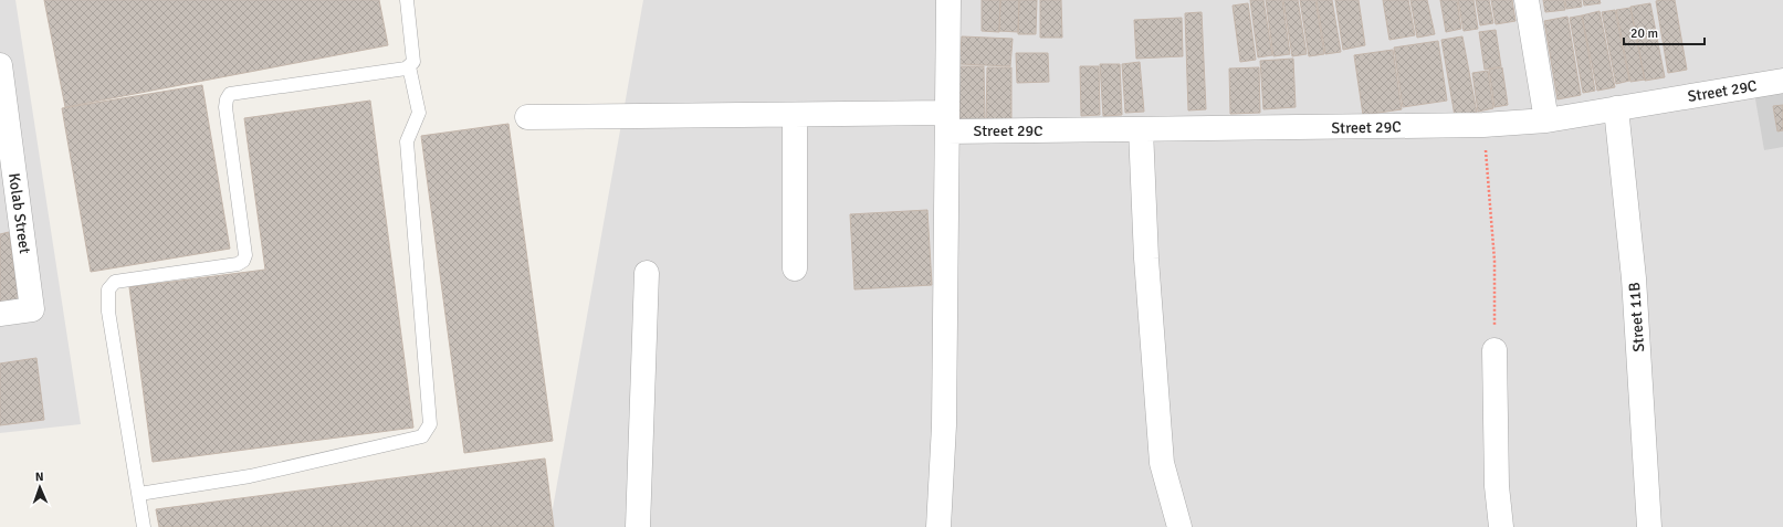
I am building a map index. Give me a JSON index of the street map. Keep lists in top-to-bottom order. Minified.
{"streets":{"street":["Street 29C","Kolab Street","Street 11B"]},"crossings":[["Street 29C","Street 11B"]],"scale_bar":"20 m","north":"top"}
